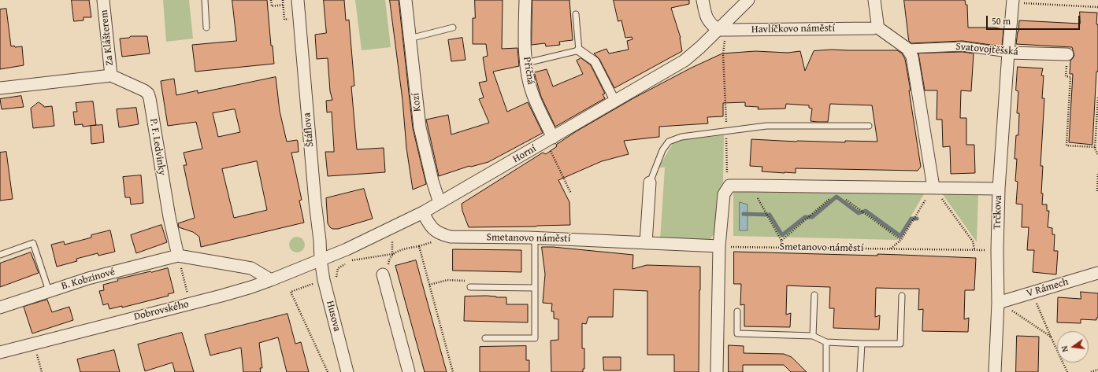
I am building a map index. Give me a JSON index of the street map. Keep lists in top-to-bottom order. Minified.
{"streets":{"street":["Havlíčkovo náměstí","Za Klášterem","Svatovojtěšská","Příčná","Kozí","Štáflova","P. F. Ledvinky","Horní","Trčkova","Smetanovo náměstí","B. Kobzinové","V Rámech","Dobrovského","Husova"]},"crossings":[["Havlíčkovo náměstí","Horní"],["Za Klášterem","P. F. Ledvinky"],["Svatovojtěšská","Trčkova"],["Příčná","Horní"],["Kozí","Horní"],["Štáflova","Horní"],["Štáflova","Dobrovského"],["Štáflova","Husova"],["P. F. Ledvinky","B. Kobzinové"],["Horní","Smetanovo náměstí"],["Horní","Dobrovského"],["Horní","Husova"],["Trčkova","Smetanovo náměstí"],["Trčkova","V Rámech"],["Dobrovského","Husova"]],"scale_bar":"50 m","north":"left"}
